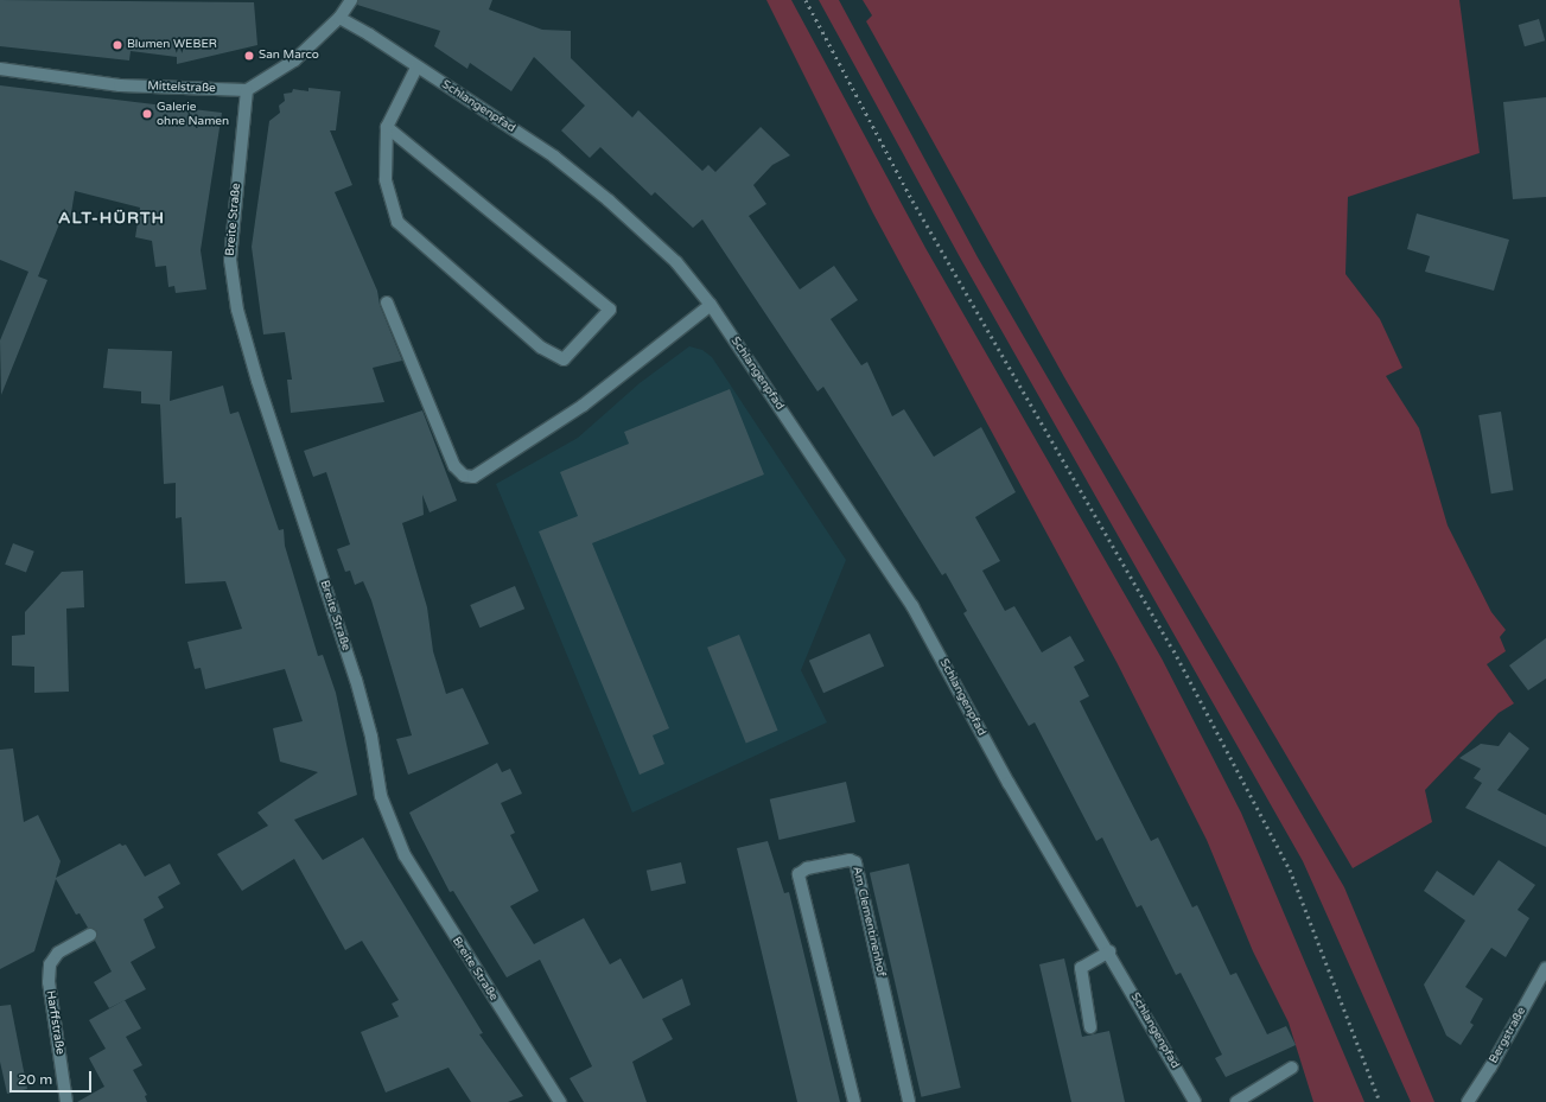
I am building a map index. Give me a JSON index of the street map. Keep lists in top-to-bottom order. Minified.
{"streets":{"street":["Mittelstraße","Schlangenpfad","Breite Straße","Am Clementinenhof","Harffstraße","Bergstraße"]},"crossings":[["Mittelstraße","Breite Straße"]],"districts":["ALT-HÜRTH"],"places":["Blumen WEBER","San Marco","Galerie ohne Namen"],"scale_bar":"20 m"}
